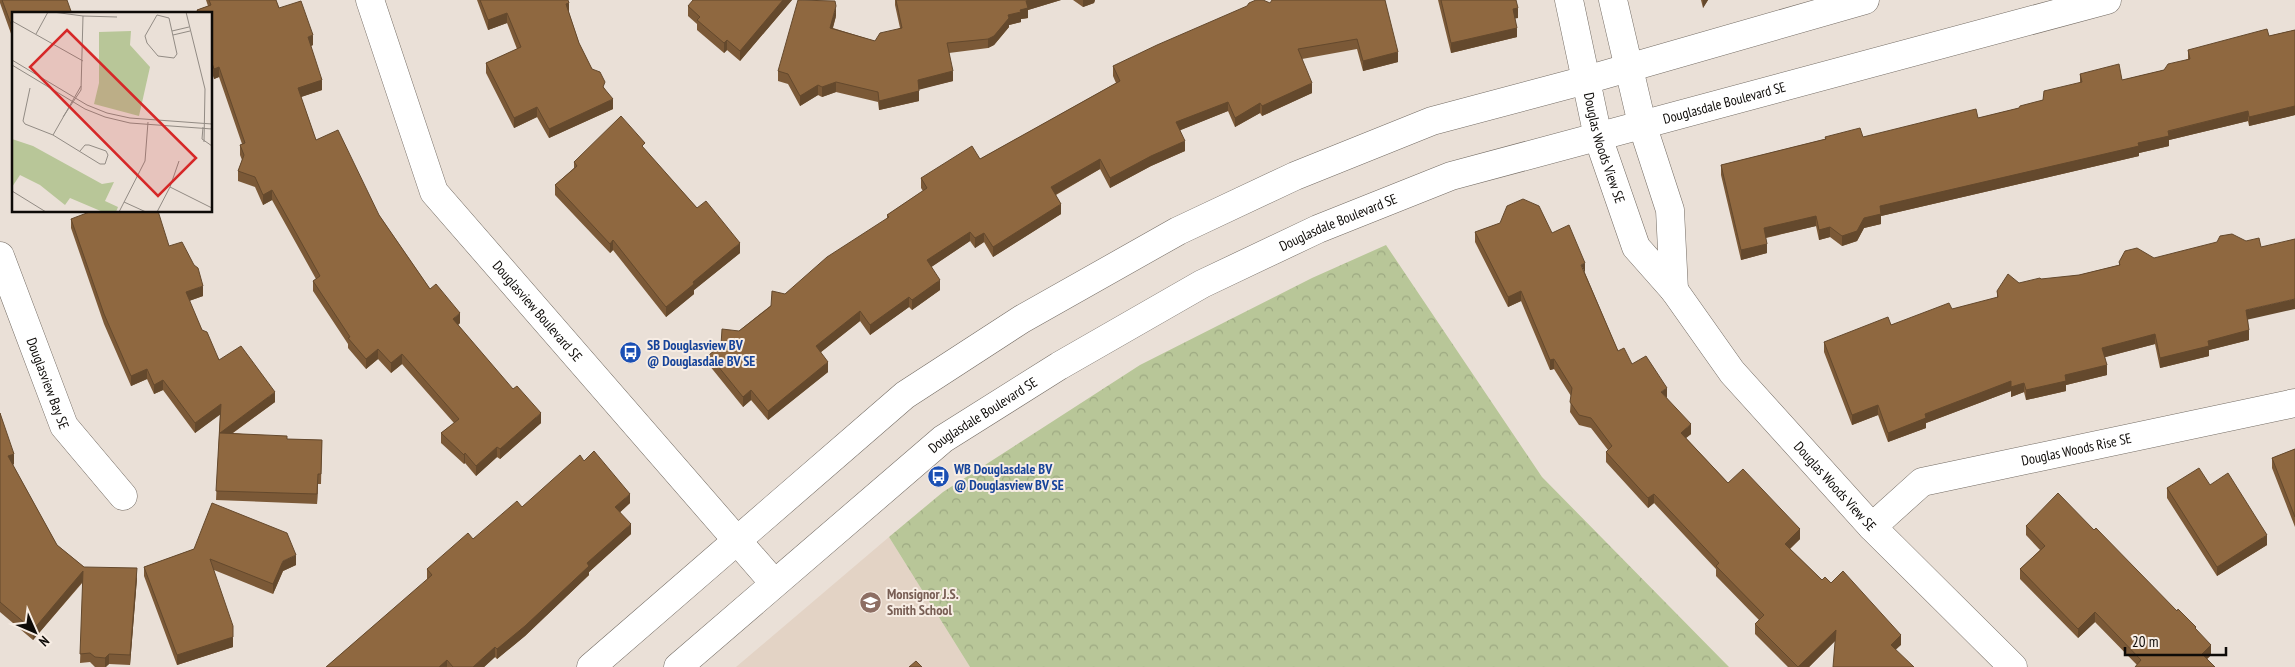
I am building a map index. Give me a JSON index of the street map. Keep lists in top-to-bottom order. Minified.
{"streets":{"street":["Douglasdale Boulevard SE","Douglas Woods View SE","Douglasview Boulevard SE","Douglasview Bay SE","Douglas Woods Rise SE"]},"crossings":[["Douglasdale Boulevard SE","Douglas Woods View SE"],["Douglasdale Boulevard SE","Douglasview Boulevard SE"],["Douglas Woods View SE","Douglas Woods Rise SE"]],"places":{"bus stop":["SB Douglasview BV @ Douglasdale BV SE","WB Douglasdale BV @ Douglasview BV SE"],"school or university":["Monsignor J.S. Smith School"]},"scale_bar":"20 m","north":"bottom right"}
